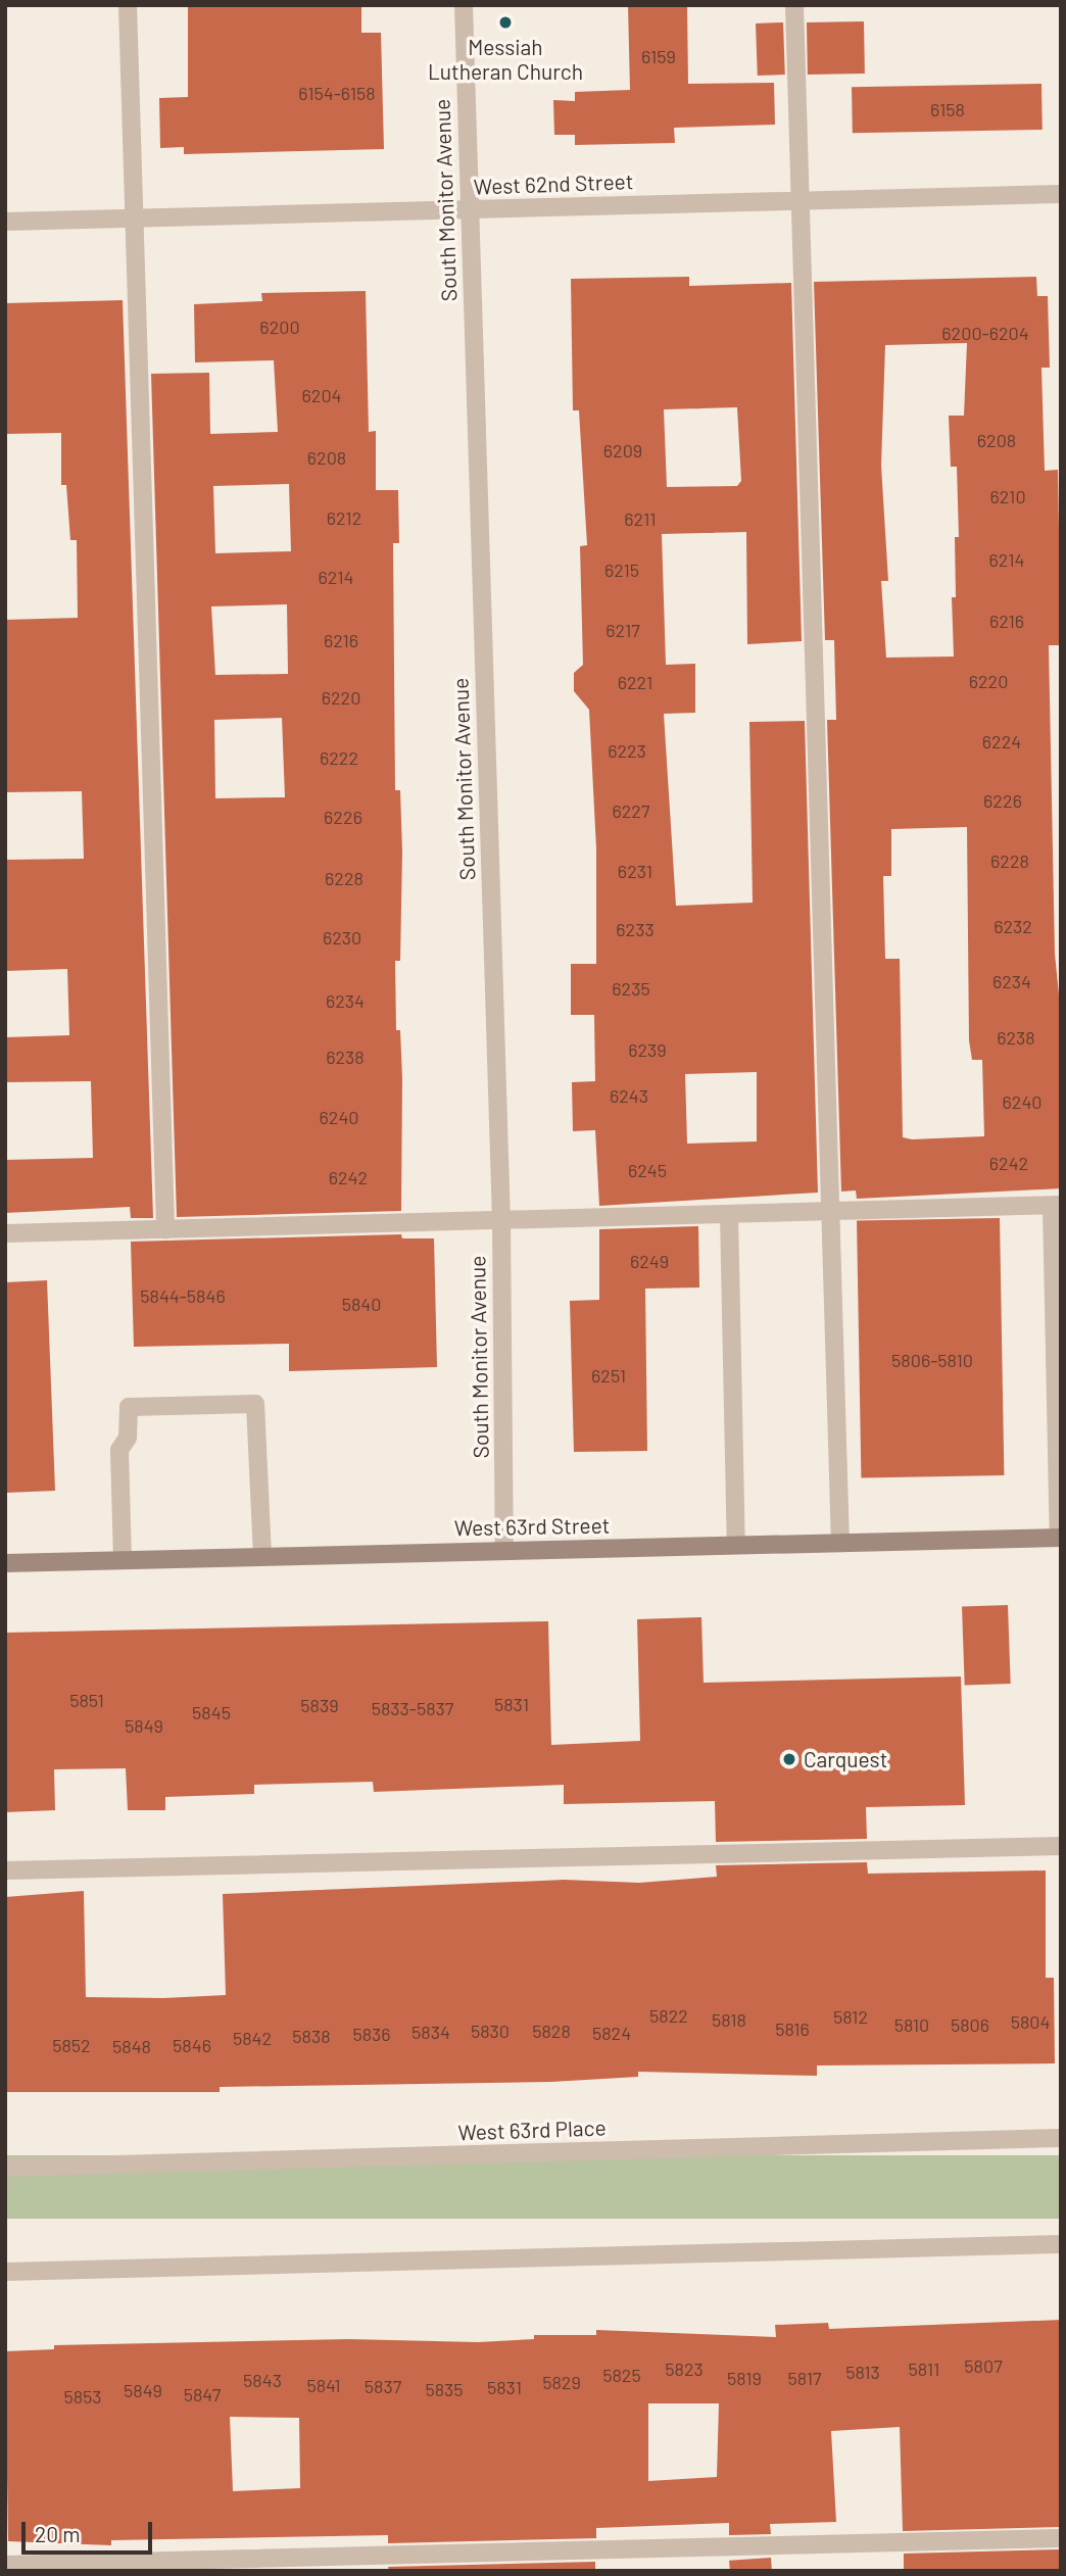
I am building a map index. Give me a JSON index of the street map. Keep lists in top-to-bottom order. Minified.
{"streets":{"main road":["West 63rd Street"],"street":["West 62nd Street","South Monitor Avenue","West 63rd Place"]},"crossings":[["West 62nd Street","South Monitor Avenue"],["South Monitor Avenue","West 63rd Street"]],"places":["Messiah Lutheran Church","Carquest"],"house_numbers":["6159","6154-6158","6158","6200","6200-6204","6204","6208","6209","6208","6210","6212","6211","6214","6215","6214","6216","6217","6216","6220","6221","6220","6224","6223","6222","6226","6227","6226","6228","6231","6228","6232","6233","6230","6234","6235","6234","6238","6239","6238","6243","6240","6240","6242","6245","6242","6249","5844-5846","5840","5806-5810","6251","5851","5831","5839","5833-5837","5845","5849","5822","5812","5818","5804","5810","5806","5816","5830","5828","5834","5824","5836","5838","5842","5852","5846","5848","5807","5823","5811","5813","5825","5819","5817","5843","5829","5841","5837","5831","5835","5849","5847","5853"],"scale_bar":"20 m"}
